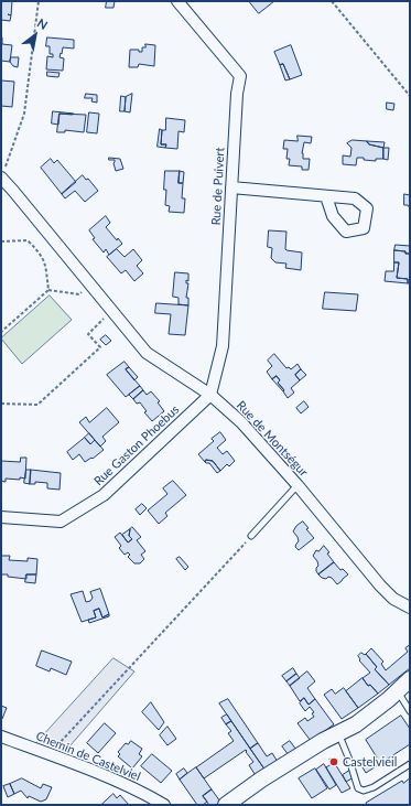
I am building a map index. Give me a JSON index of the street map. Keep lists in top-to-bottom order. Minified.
{"streets":{"street":["Rue de Puivert","Rue de Montségur","Rue Gaston Phoebus","Chemin de Castelviel"]},"crossings":[["Rue de Puivert","Rue de Montségur"],["Rue de Puivert","Rue Gaston Phoebus"],["Rue de Montségur","Rue Gaston Phoebus"]],"places":["Castelvieil"],"north":"top right"}
